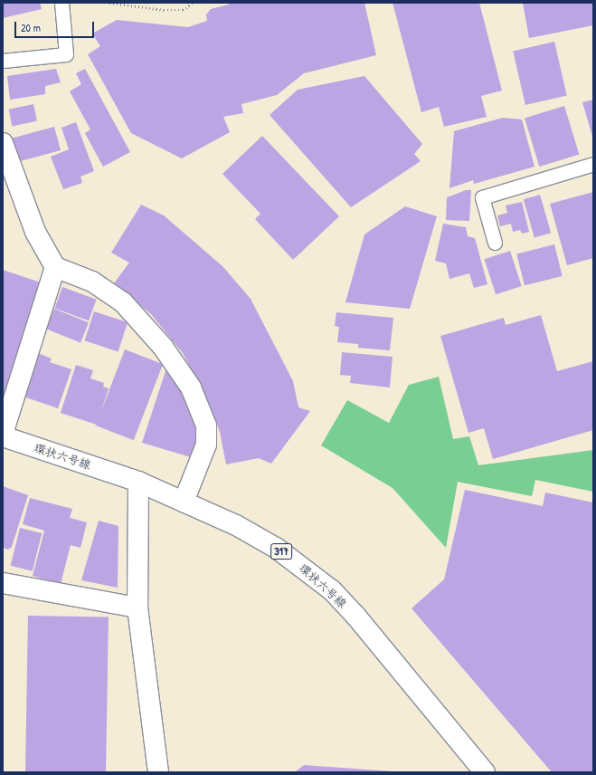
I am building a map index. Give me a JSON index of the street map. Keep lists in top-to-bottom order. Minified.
{"streets":{"street":["環状六号線","317"]},"scale_bar":"20 m"}
